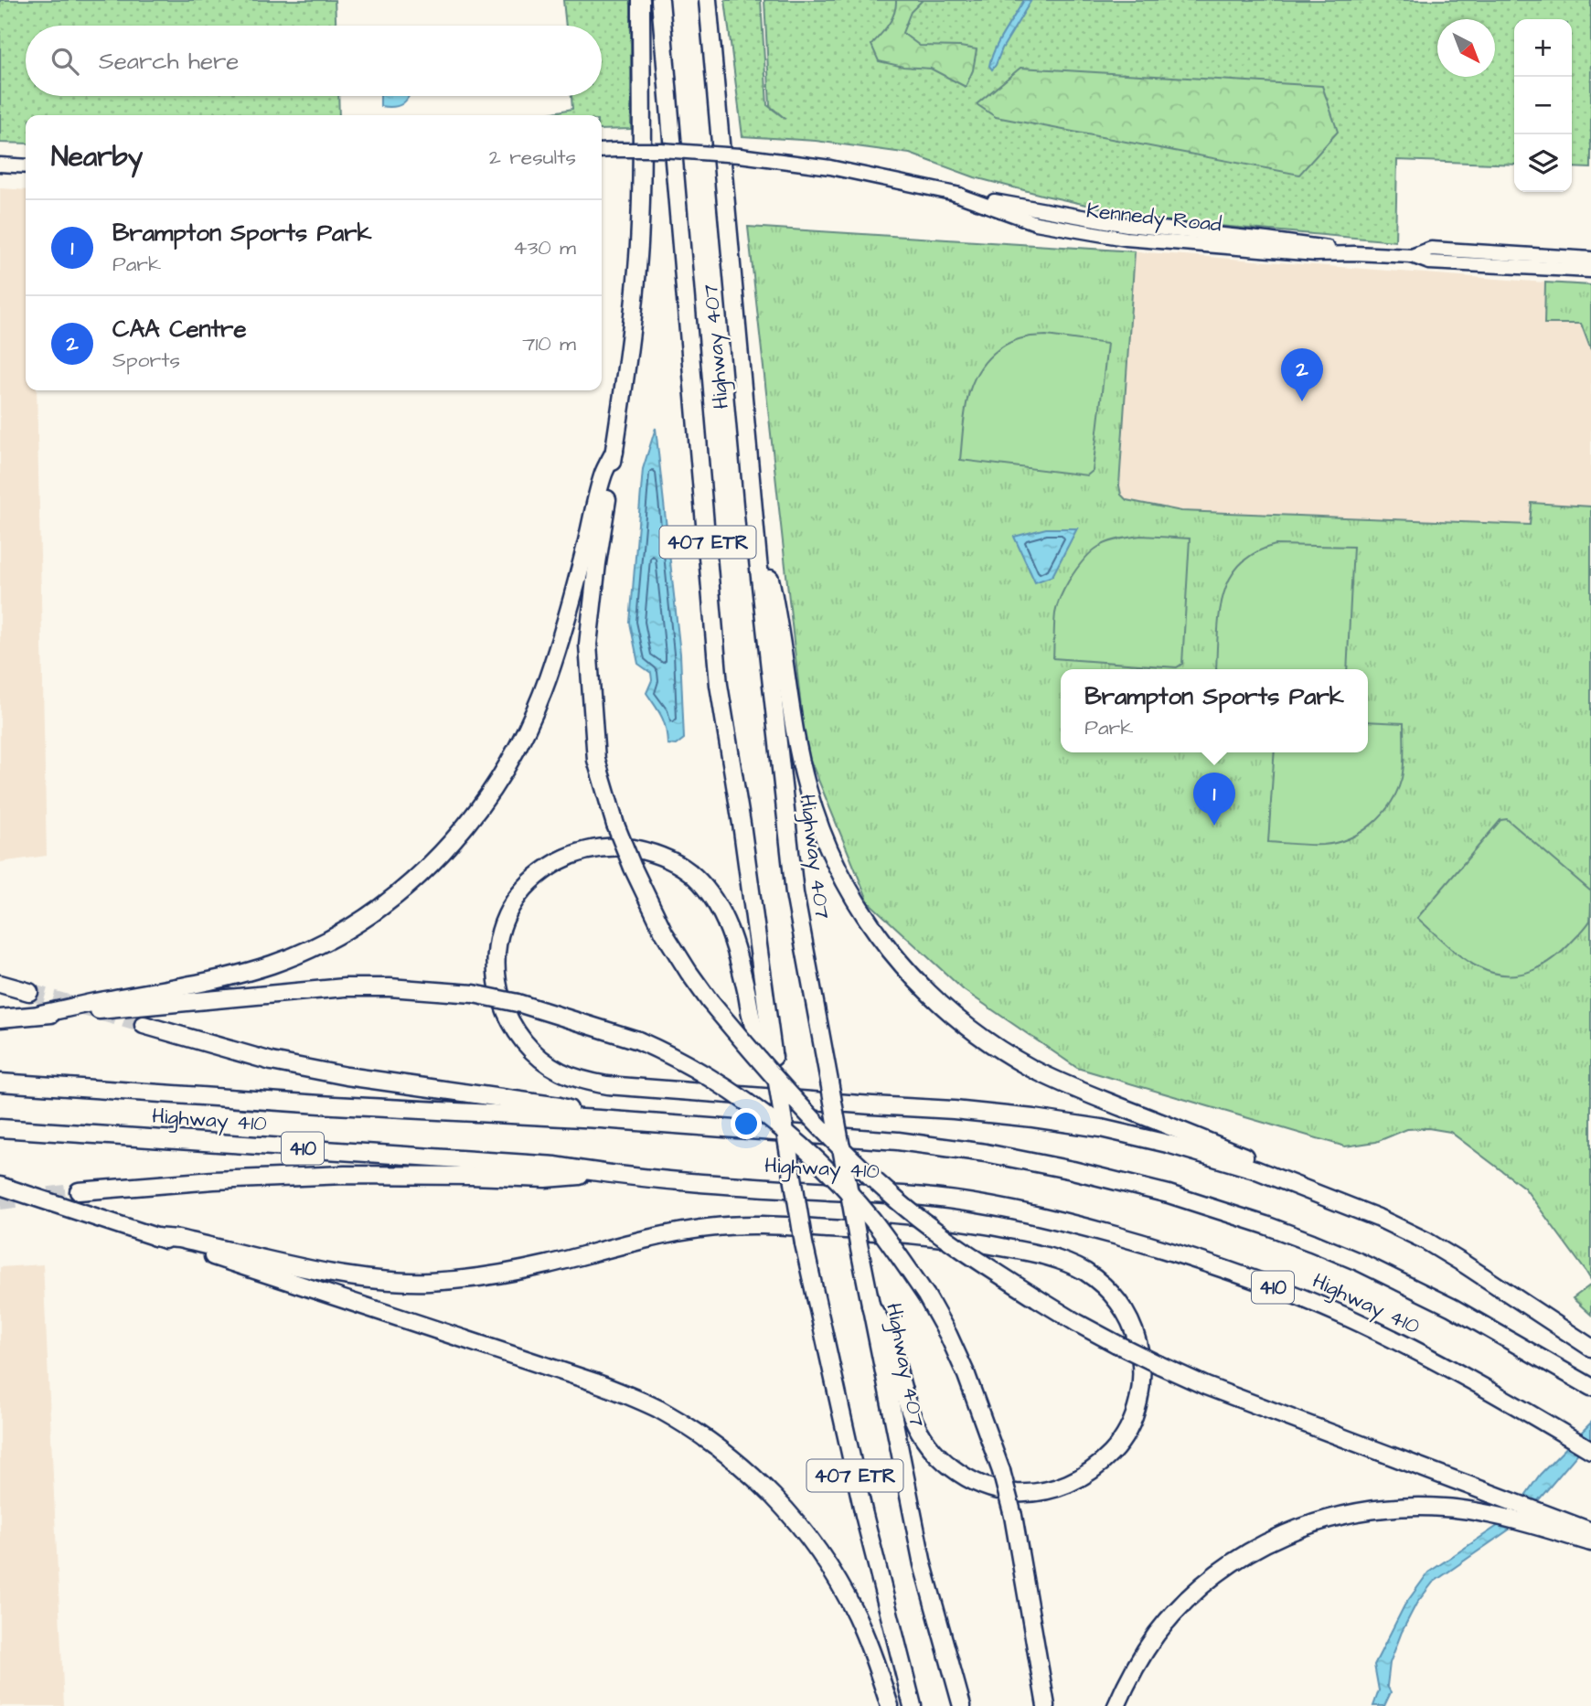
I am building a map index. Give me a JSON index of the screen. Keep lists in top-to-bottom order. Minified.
{"streets":{"highway":["Highway 407","407 ETR","Highway 410","410"],"main road":["Kennedy Road"]},"north":"bottom right","page":{"map_buttons":["+","−"],"search":"Search here","heading":["Nearby","2 results"],"list":[{"mark":"1","name":"Brampton Sports Park","note":"Park","value":"430 m"},{"mark":"2","name":"CAA Centre","note":"Sports","value":"710 m"}],"pins":["2","1"],"popup":["Brampton Sports Park","Park"]}}
